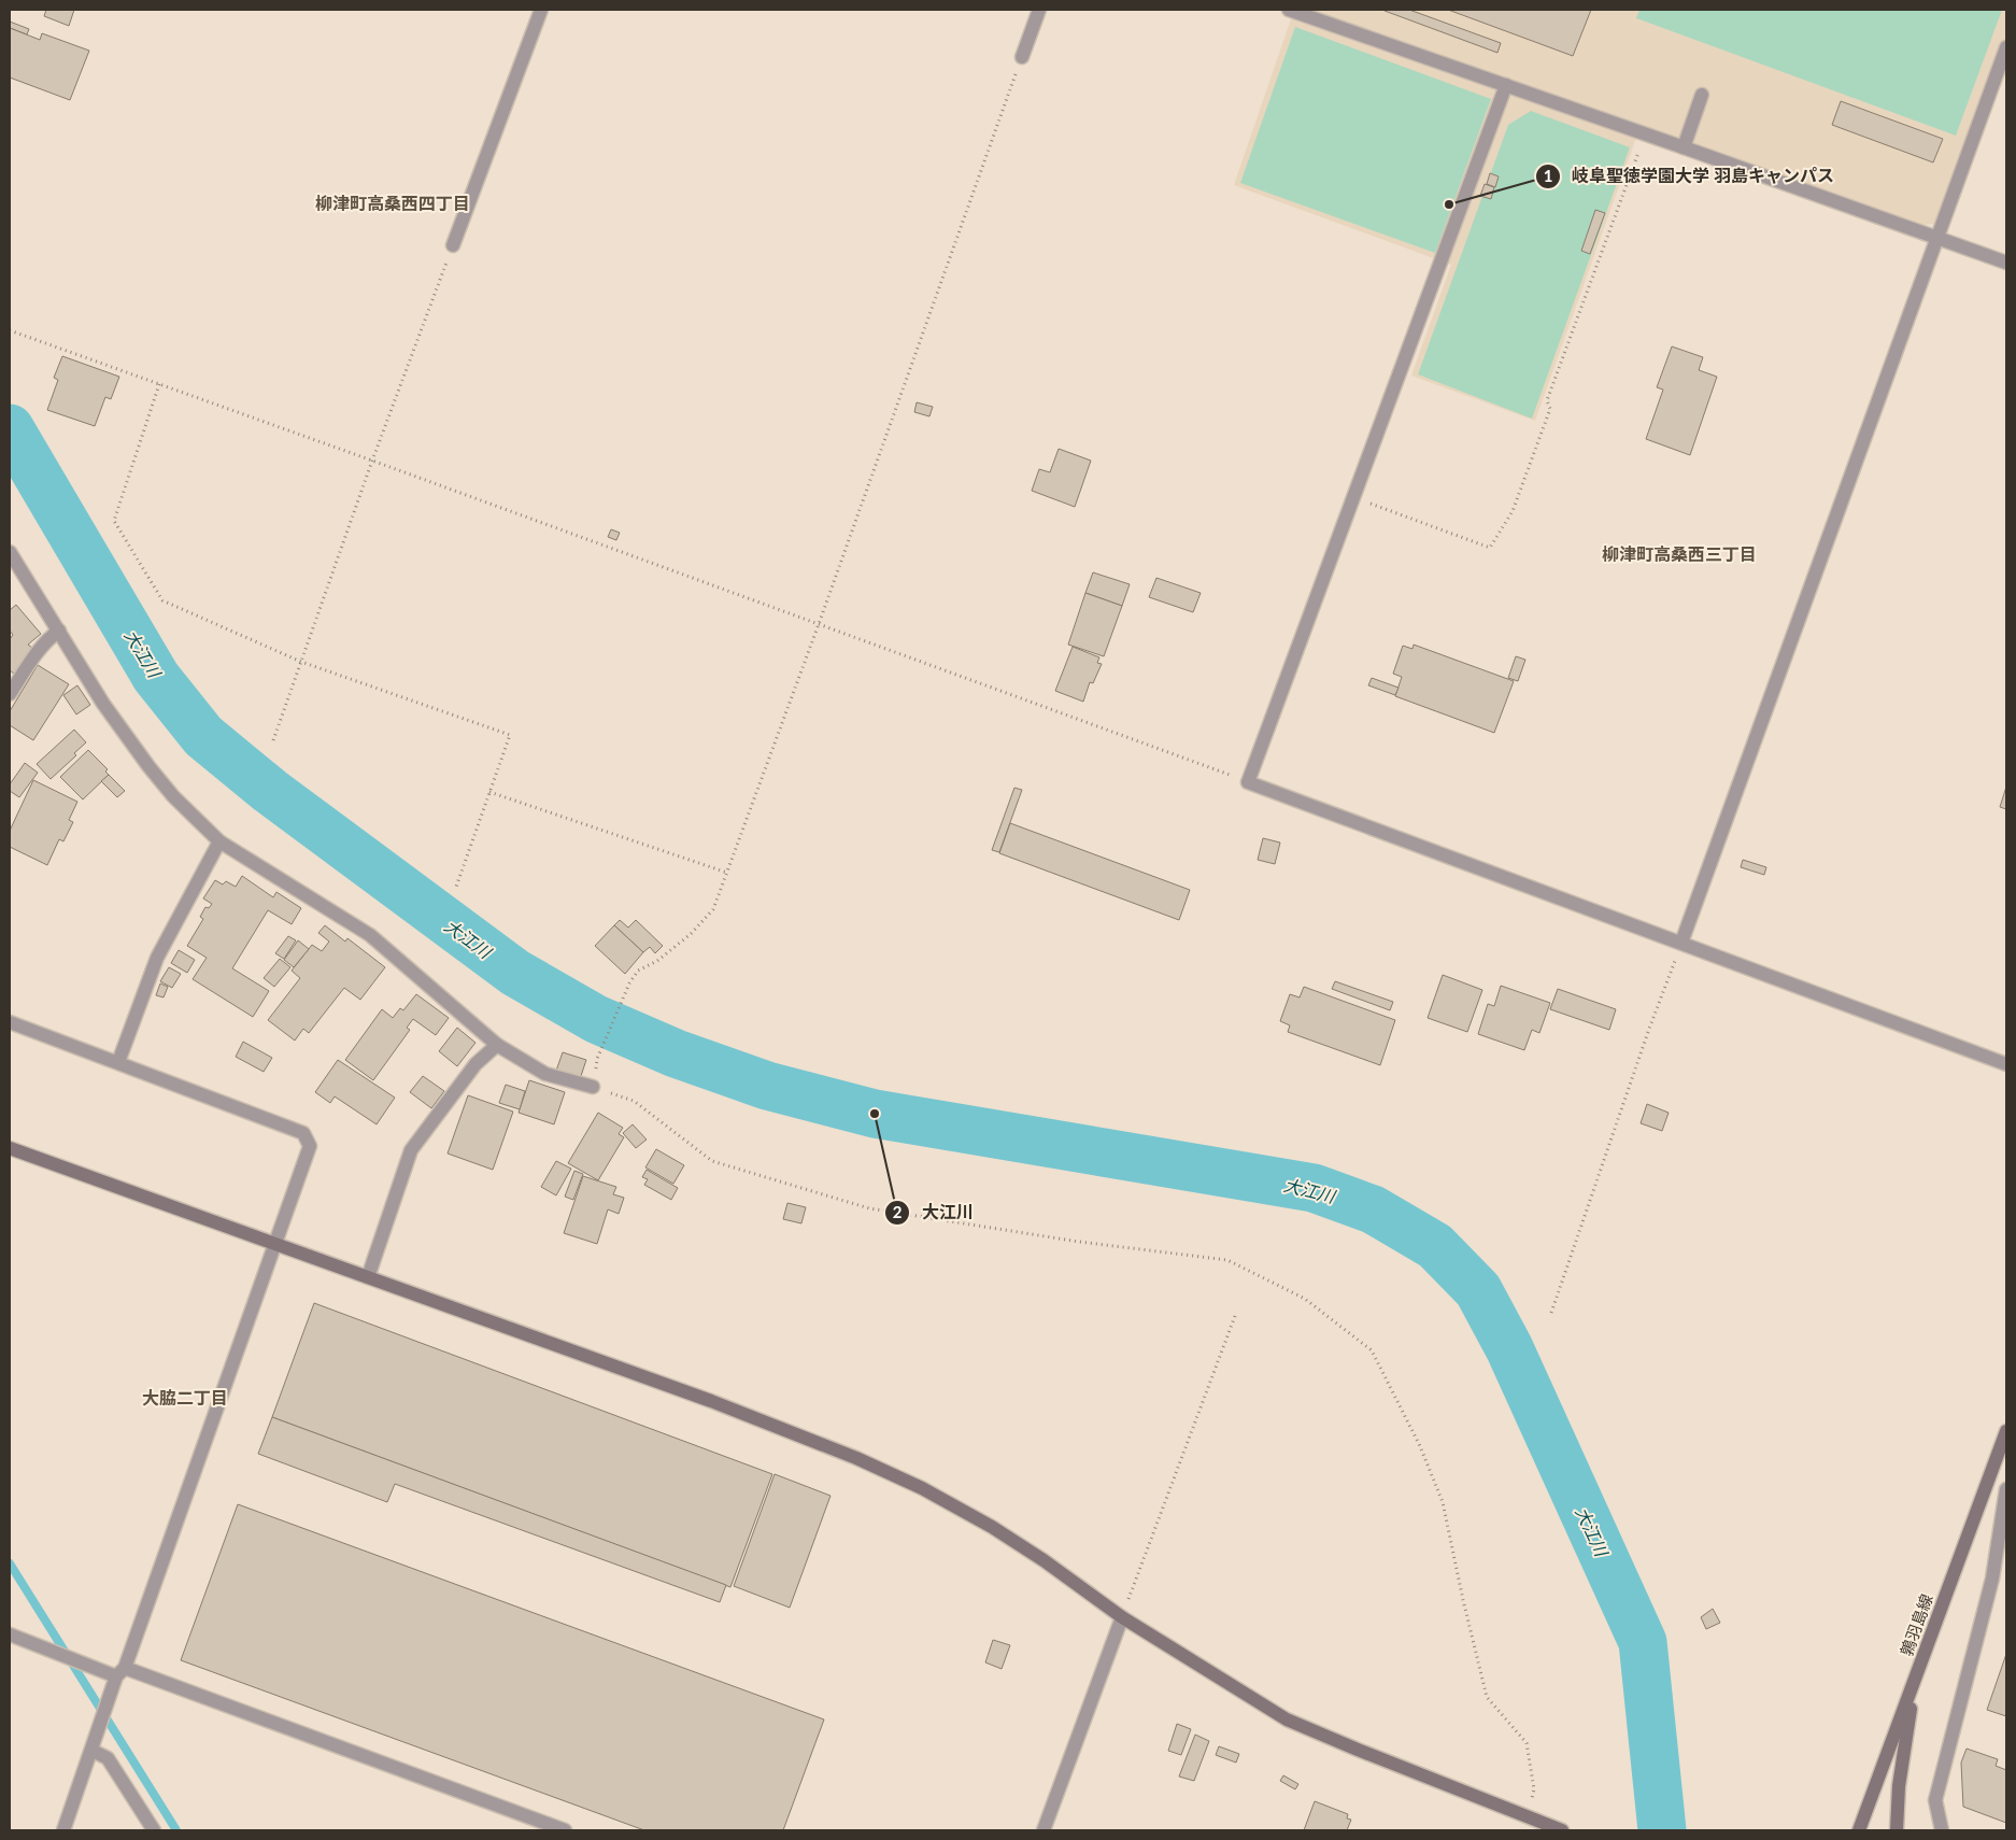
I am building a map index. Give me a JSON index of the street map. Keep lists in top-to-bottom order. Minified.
{"streets":{"street":["鶉羽島線"]},"districts":["柳津町高桑西四丁目","柳津町高桑西三丁目","大脇二丁目"],"water":["大江川"],"places":["岐阜聖徳学園大学 羽島キャンパス","大江川"]}
